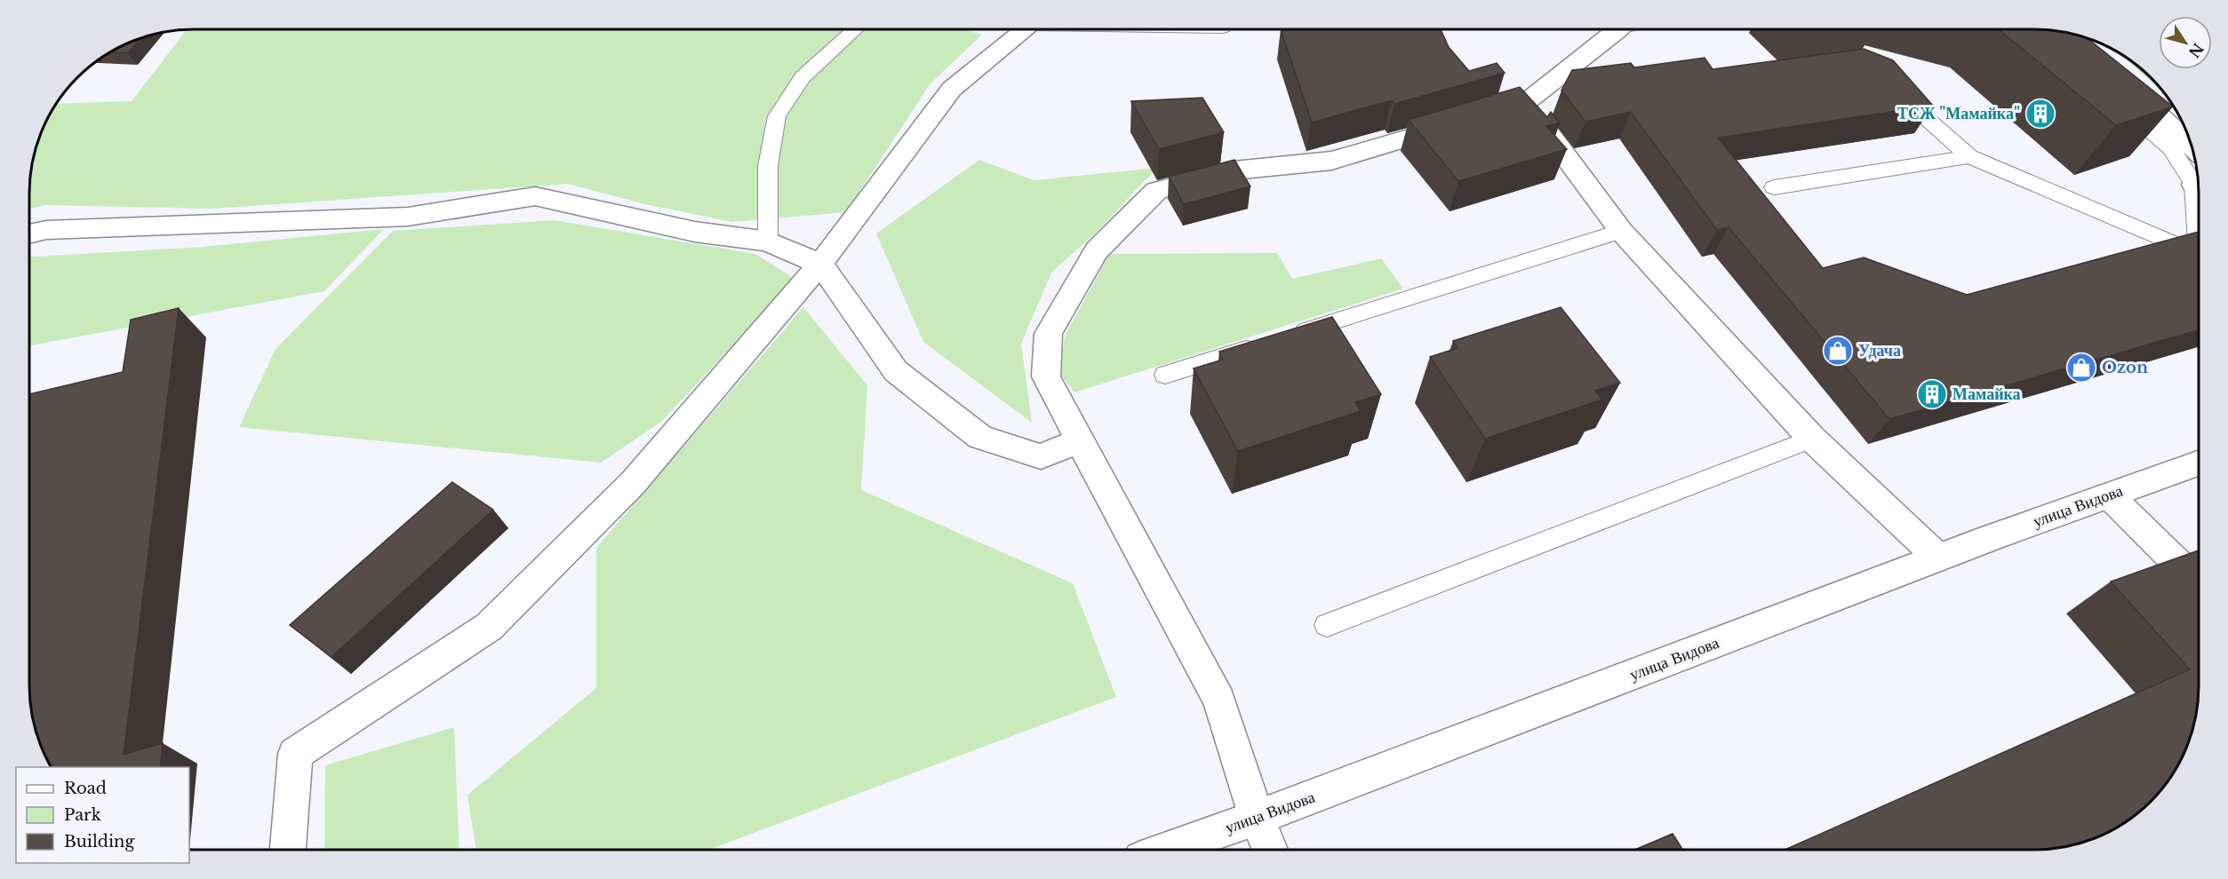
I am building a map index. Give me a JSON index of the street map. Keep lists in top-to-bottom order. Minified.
{"streets":{"street":["улица Видова"]},"places":{"building":["ТСЖ \"Мамайка\"","Мамайка"],"shop":["Удача","Ozon"]},"legend":["Road","Park","Building"],"north":"bottom right"}
